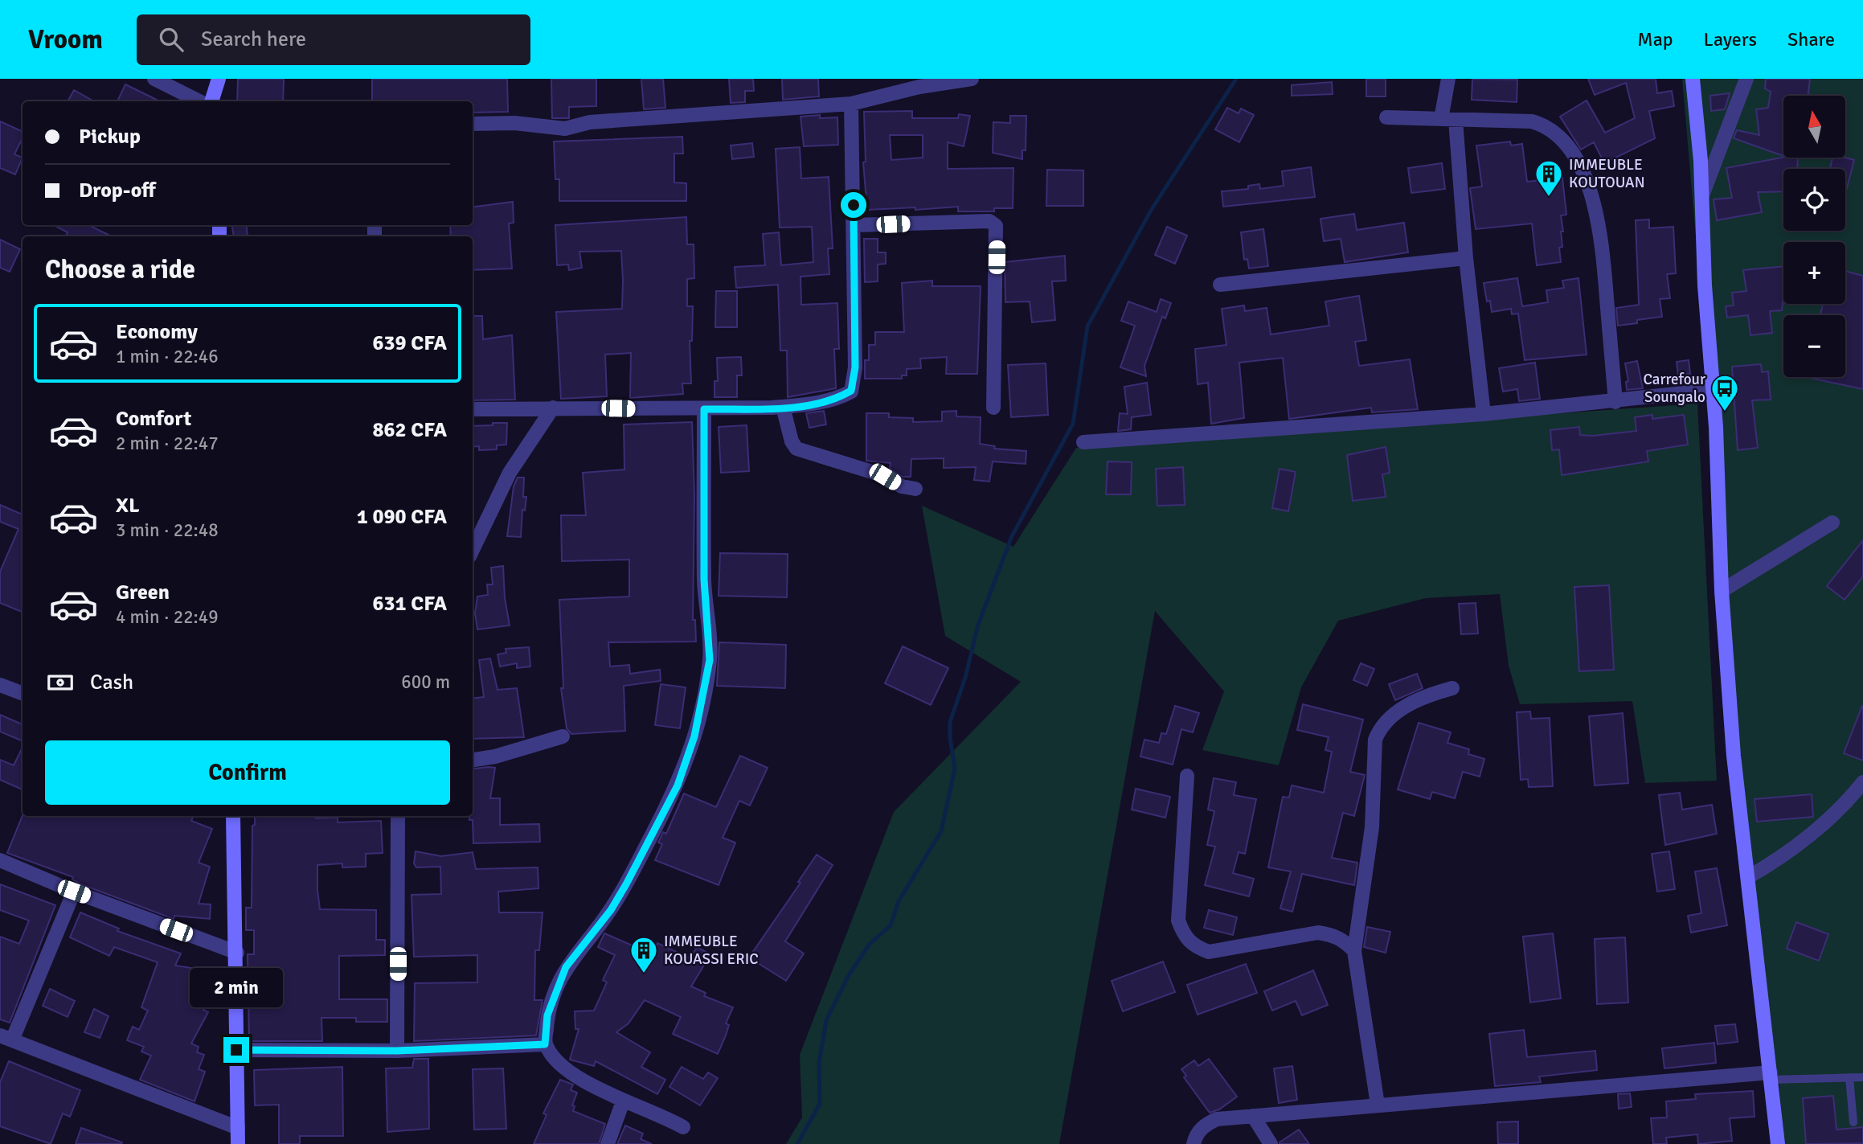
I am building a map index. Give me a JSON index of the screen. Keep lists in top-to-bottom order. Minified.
{"places":{"building":["IMMEUBLE KOUTOUAN","IMMEUBLE KOUASSI ERIC"],"bus stop":["Carrefour Soungalo"]},"north":"top","page":{"header":"Vroom","search":"Search here","nav":["Map","Layers","Share"],"map_buttons":["+","−"],"banner":["Pickup","Drop-off"],"heading":"Choose a ride","list":[{"name":"Economy","note":"1 min · 22:46","value":"639 CFA"},{"name":"Comfort","note":"2 min · 22:47","value":"862 CFA"},{"name":"XL","note":"3 min · 22:48","value":"1 090 CFA"},{"name":"Green","note":"4 min · 22:49","value":"631 CFA"}],"pay":["Cash","600 m"],"buttons":"Confirm","bubble":"2 min"}}
